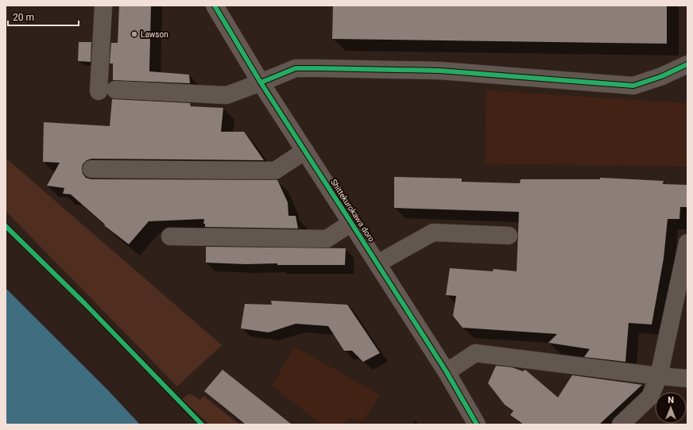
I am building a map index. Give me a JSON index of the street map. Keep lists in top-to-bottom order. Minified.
{"streets":{"main road":["Shittekurokawa doro"]},"places":["Lawson"],"scale_bar":"20 m","north":"top"}
